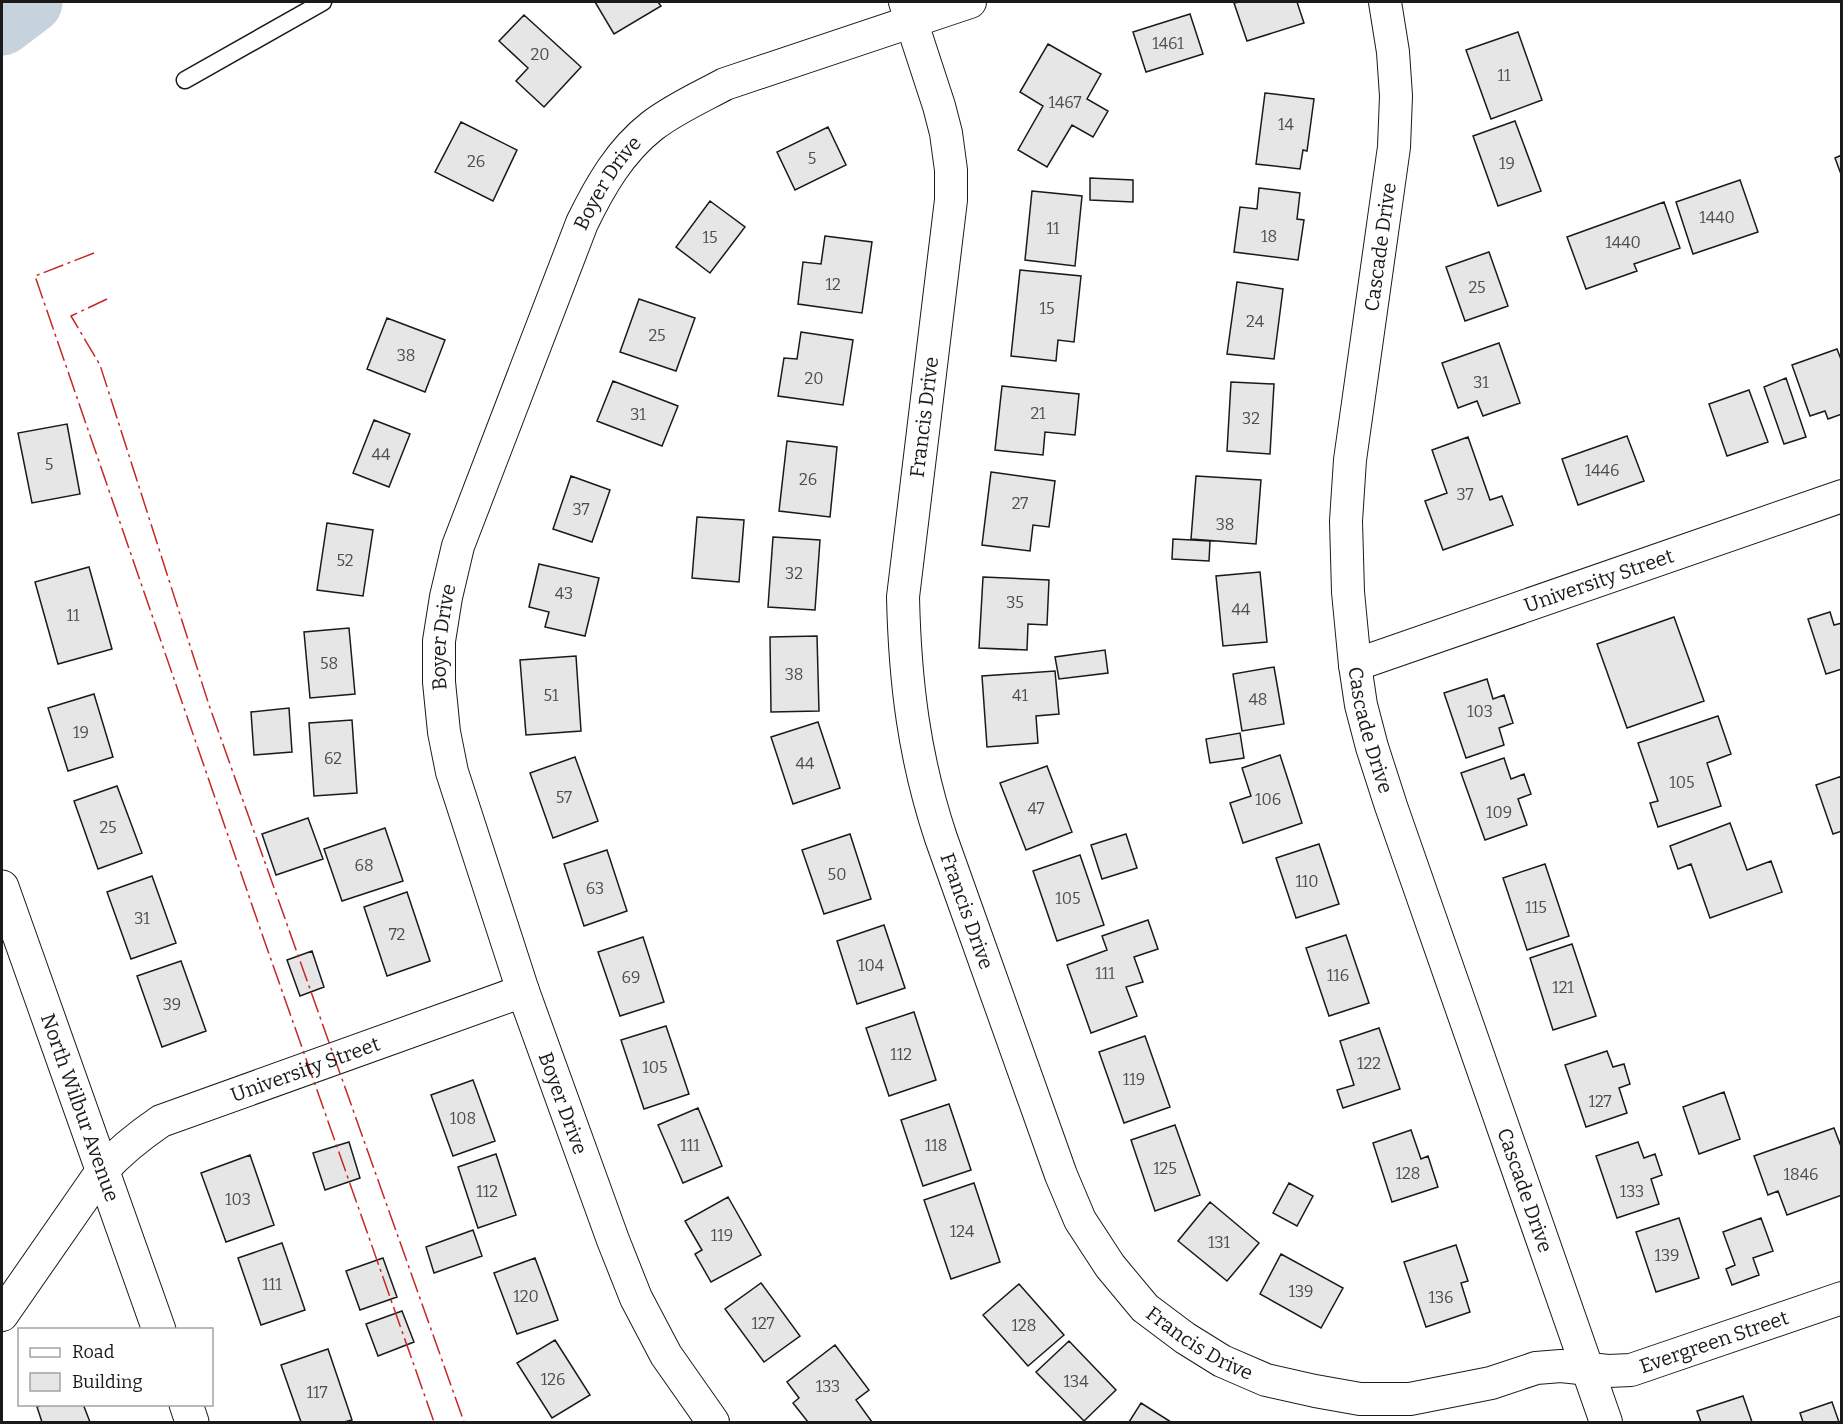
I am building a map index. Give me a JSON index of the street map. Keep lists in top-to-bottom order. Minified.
{"streets":{"main road":["North Wilbur Avenue"],"street":["Boyer Drive","Cascade Drive","Francis Drive","University Street","Evergreen Street"]},"crossings":[["Boyer Drive","Francis Drive"],["Boyer Drive","University Street"],["Cascade Drive","Francis Drive"],["Cascade Drive","University Street"],["Cascade Drive","Evergreen Street"],["Francis Drive","Evergreen Street"],["University Street","North Wilbur Avenue"]],"house_numbers":["1461","20","11","1467","14","5","26","19","1440","11","18","15","1440","12","25","15","24","25","38","20","31","21","31","32","44","5","1446","26","37","27","37","38","52","32","43","35","44","11","58","38","51","41","48","103","19","62","44","105","57","106","47","109","25","68","50","110","63","105","115","31","72","104","111","116","69","121","39","112","122","105","119","127","108","111","118","125","128","1846","112","133","103","124","119","131","139","111","139","120","136","127","128","126","134","133","117"],"legend":["Road","Building"]}
